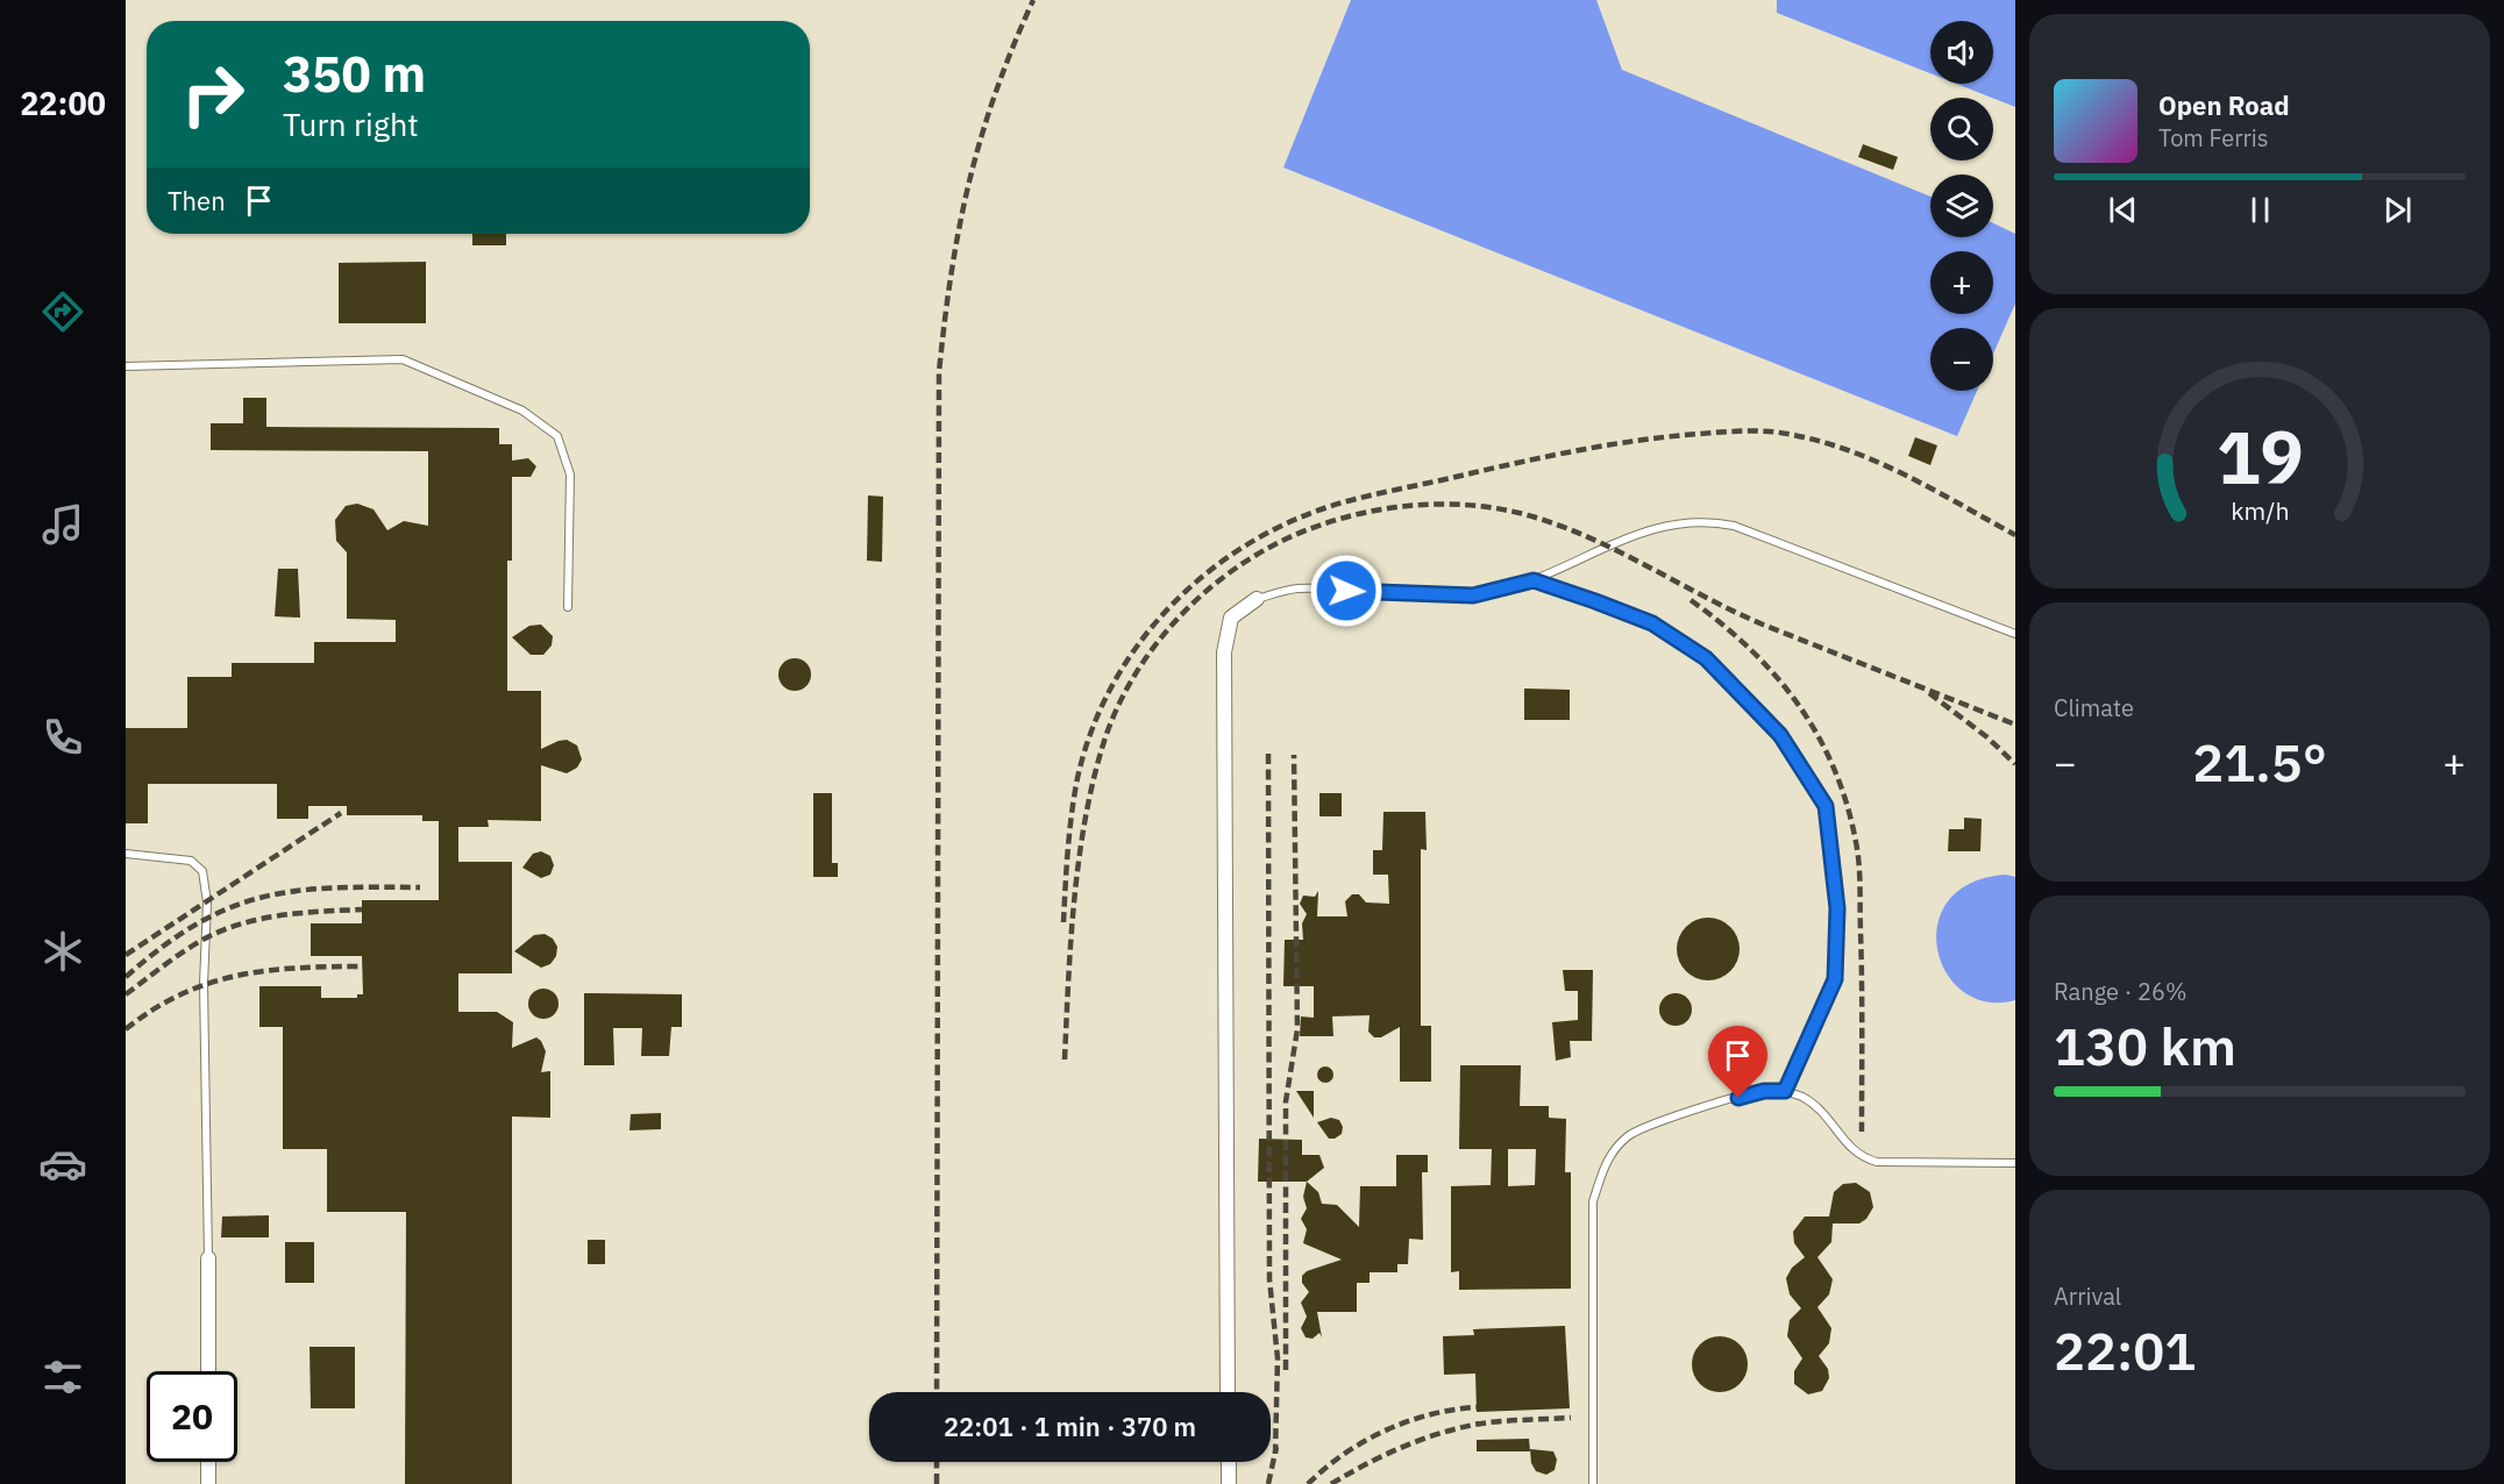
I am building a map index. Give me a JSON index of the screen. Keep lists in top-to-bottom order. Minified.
{"page":{"tabs":"22:00","map_buttons":["+","−"],"turn":["350 m","Turn right"],"song":["Open Road","Tom Ferris"],"then":"Then","tile":["Climate",["Range · 26%","130 km"],["Arrival","22:01"]],"heat":["−","21.5°","+"],"limit":"20","trip":"22:01 · 1 min · 370 m","gauge":["19","km/h"]}}
